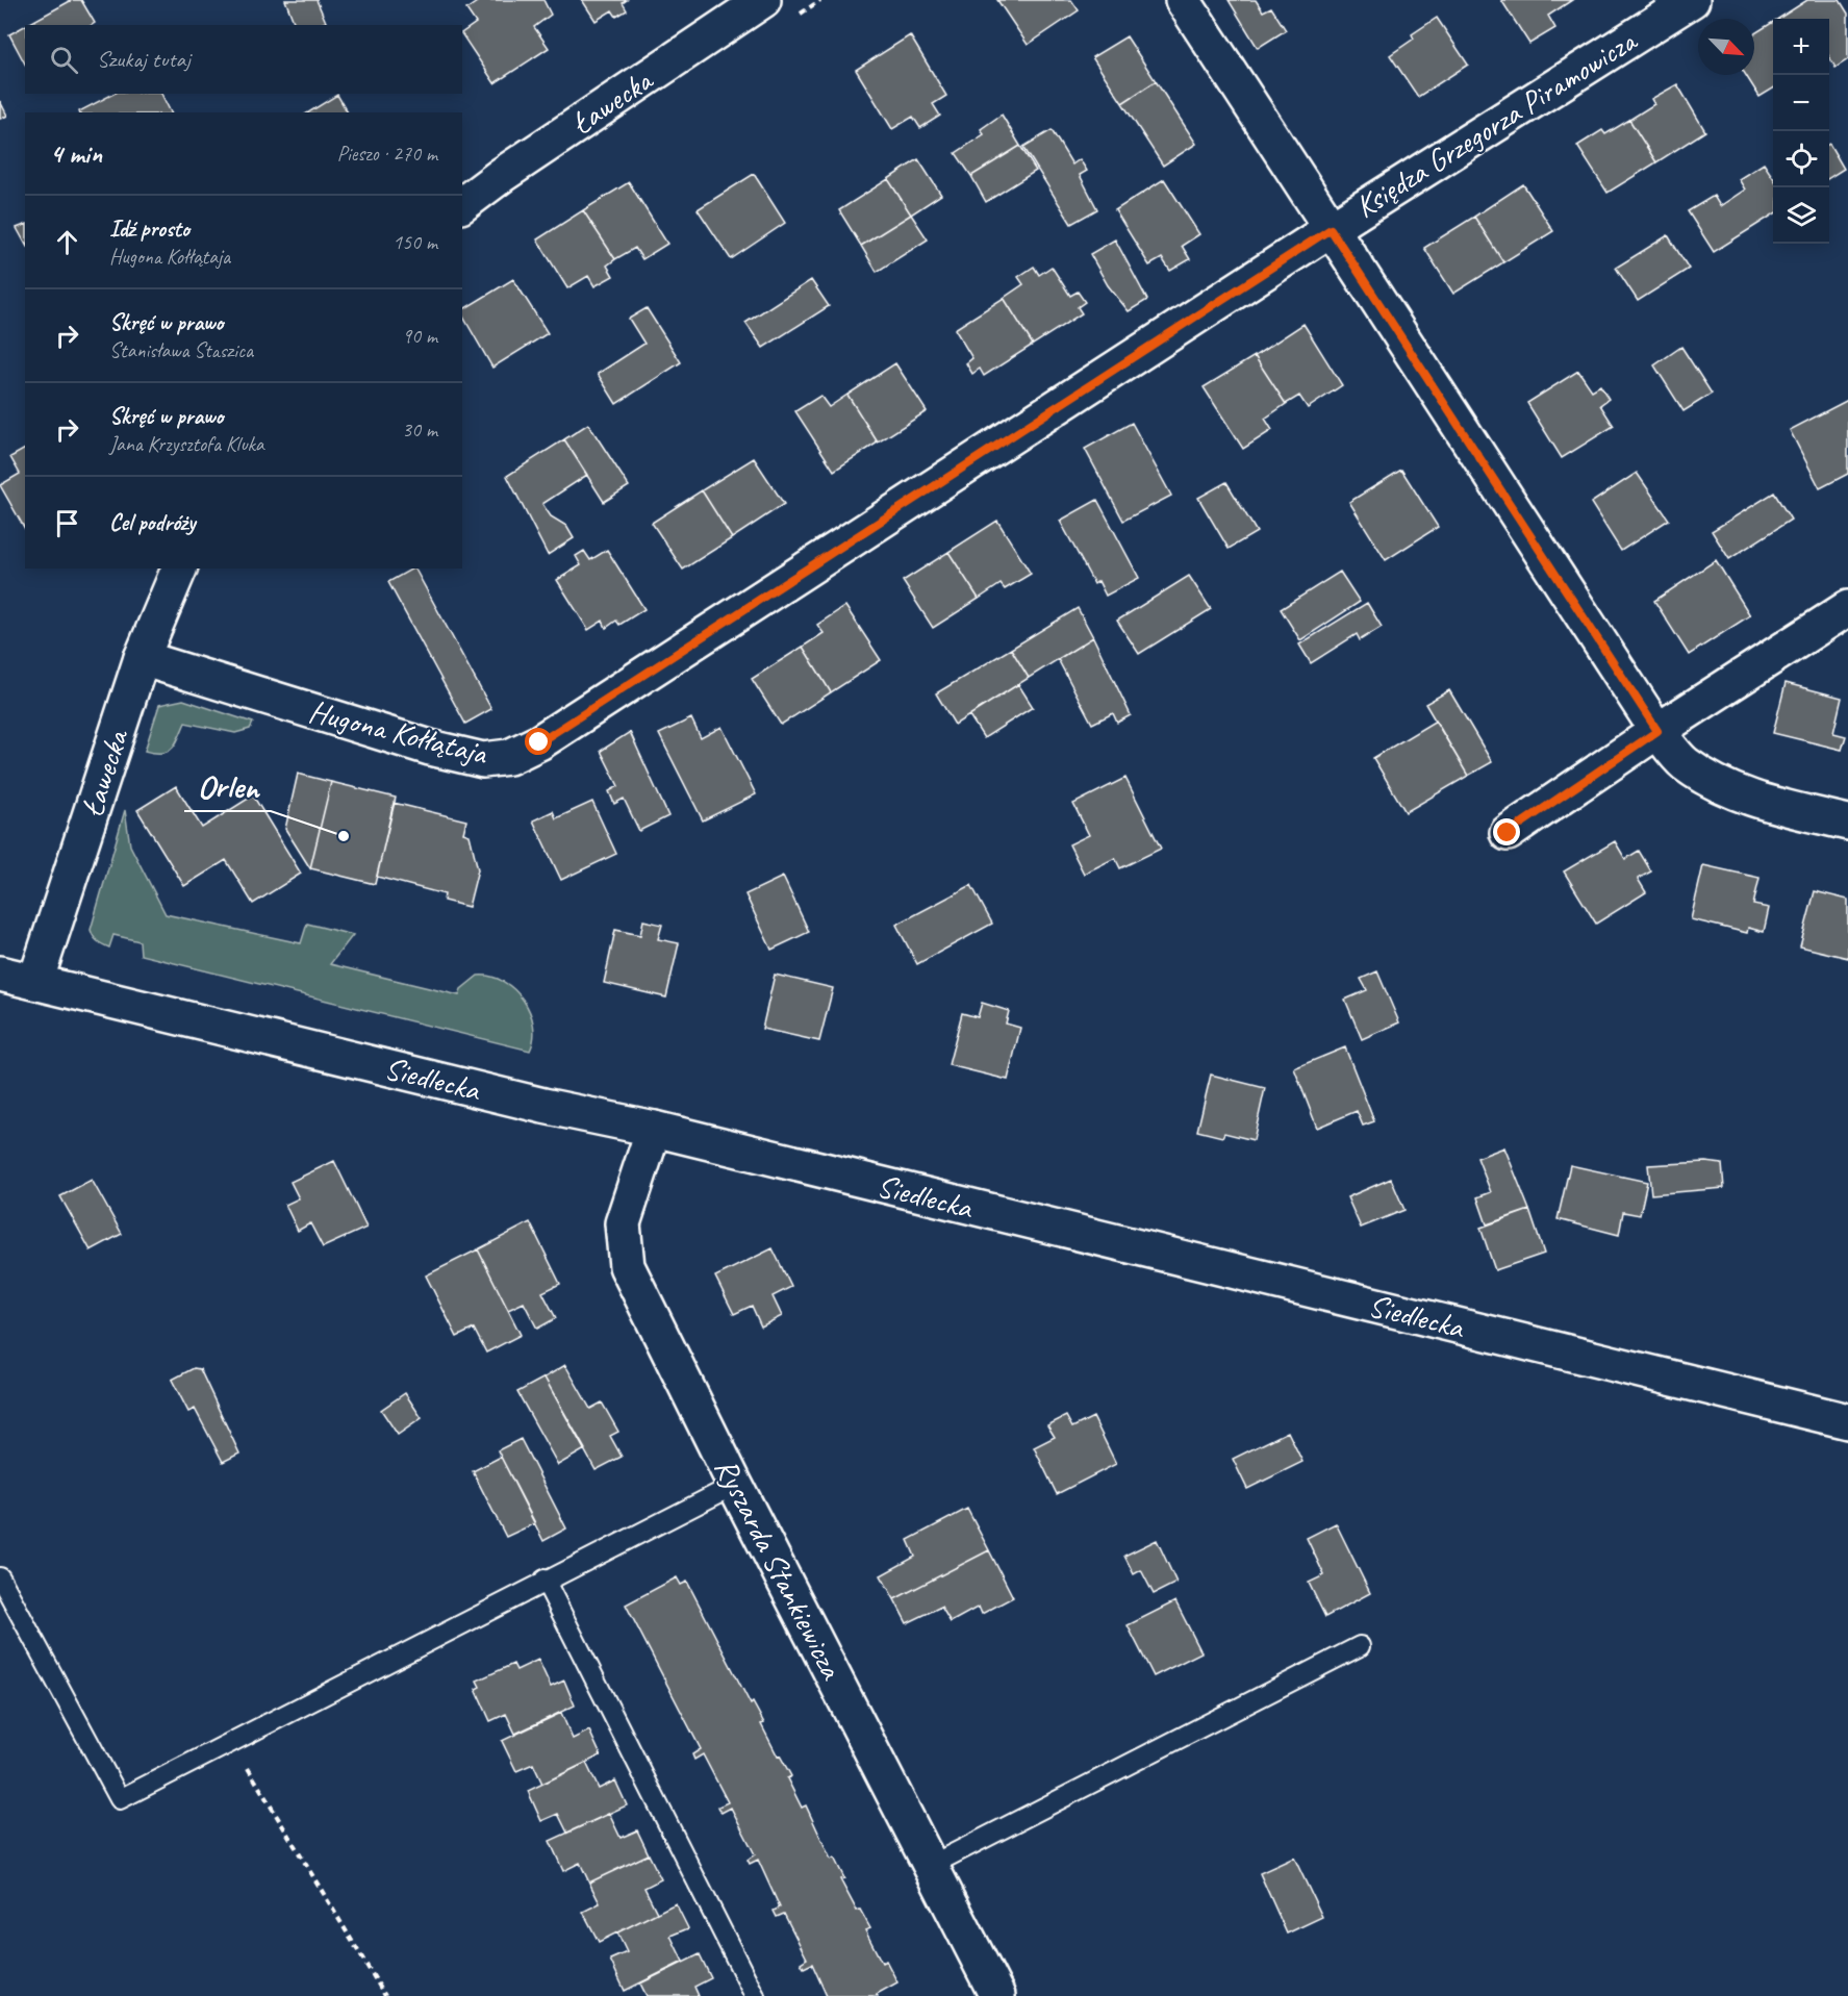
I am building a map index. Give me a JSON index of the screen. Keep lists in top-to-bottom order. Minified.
{"streets":{"street":["Ławecka","Księdza Grzegorza Piramowicza","Hugona Kołłątaja","Siedlecka","Ryszarda Stankiewicza"]},"crossings":[["Ławecka","Hugona Kołłątaja"],["Ławecka","Siedlecka"],["Księdza Grzegorza Piramowicza","Hugona Kołłątaja"],["Siedlecka","Ryszarda Stankiewicza"]],"places":["Orlen"],"north":"bottom right","page":{"map_buttons":["+","−"],"search":"Szukaj tutaj","heading":["4 min","Pieszo · 270 m"],"list":[["Idź prosto","Hugona Kołłątaja","150 m"],["Skręć w prawo","Stanisława Staszica","90 m"],["Skręć w prawo","Jana Krzysztofa Kluka","30 m"],"Cel podróży"]}}
